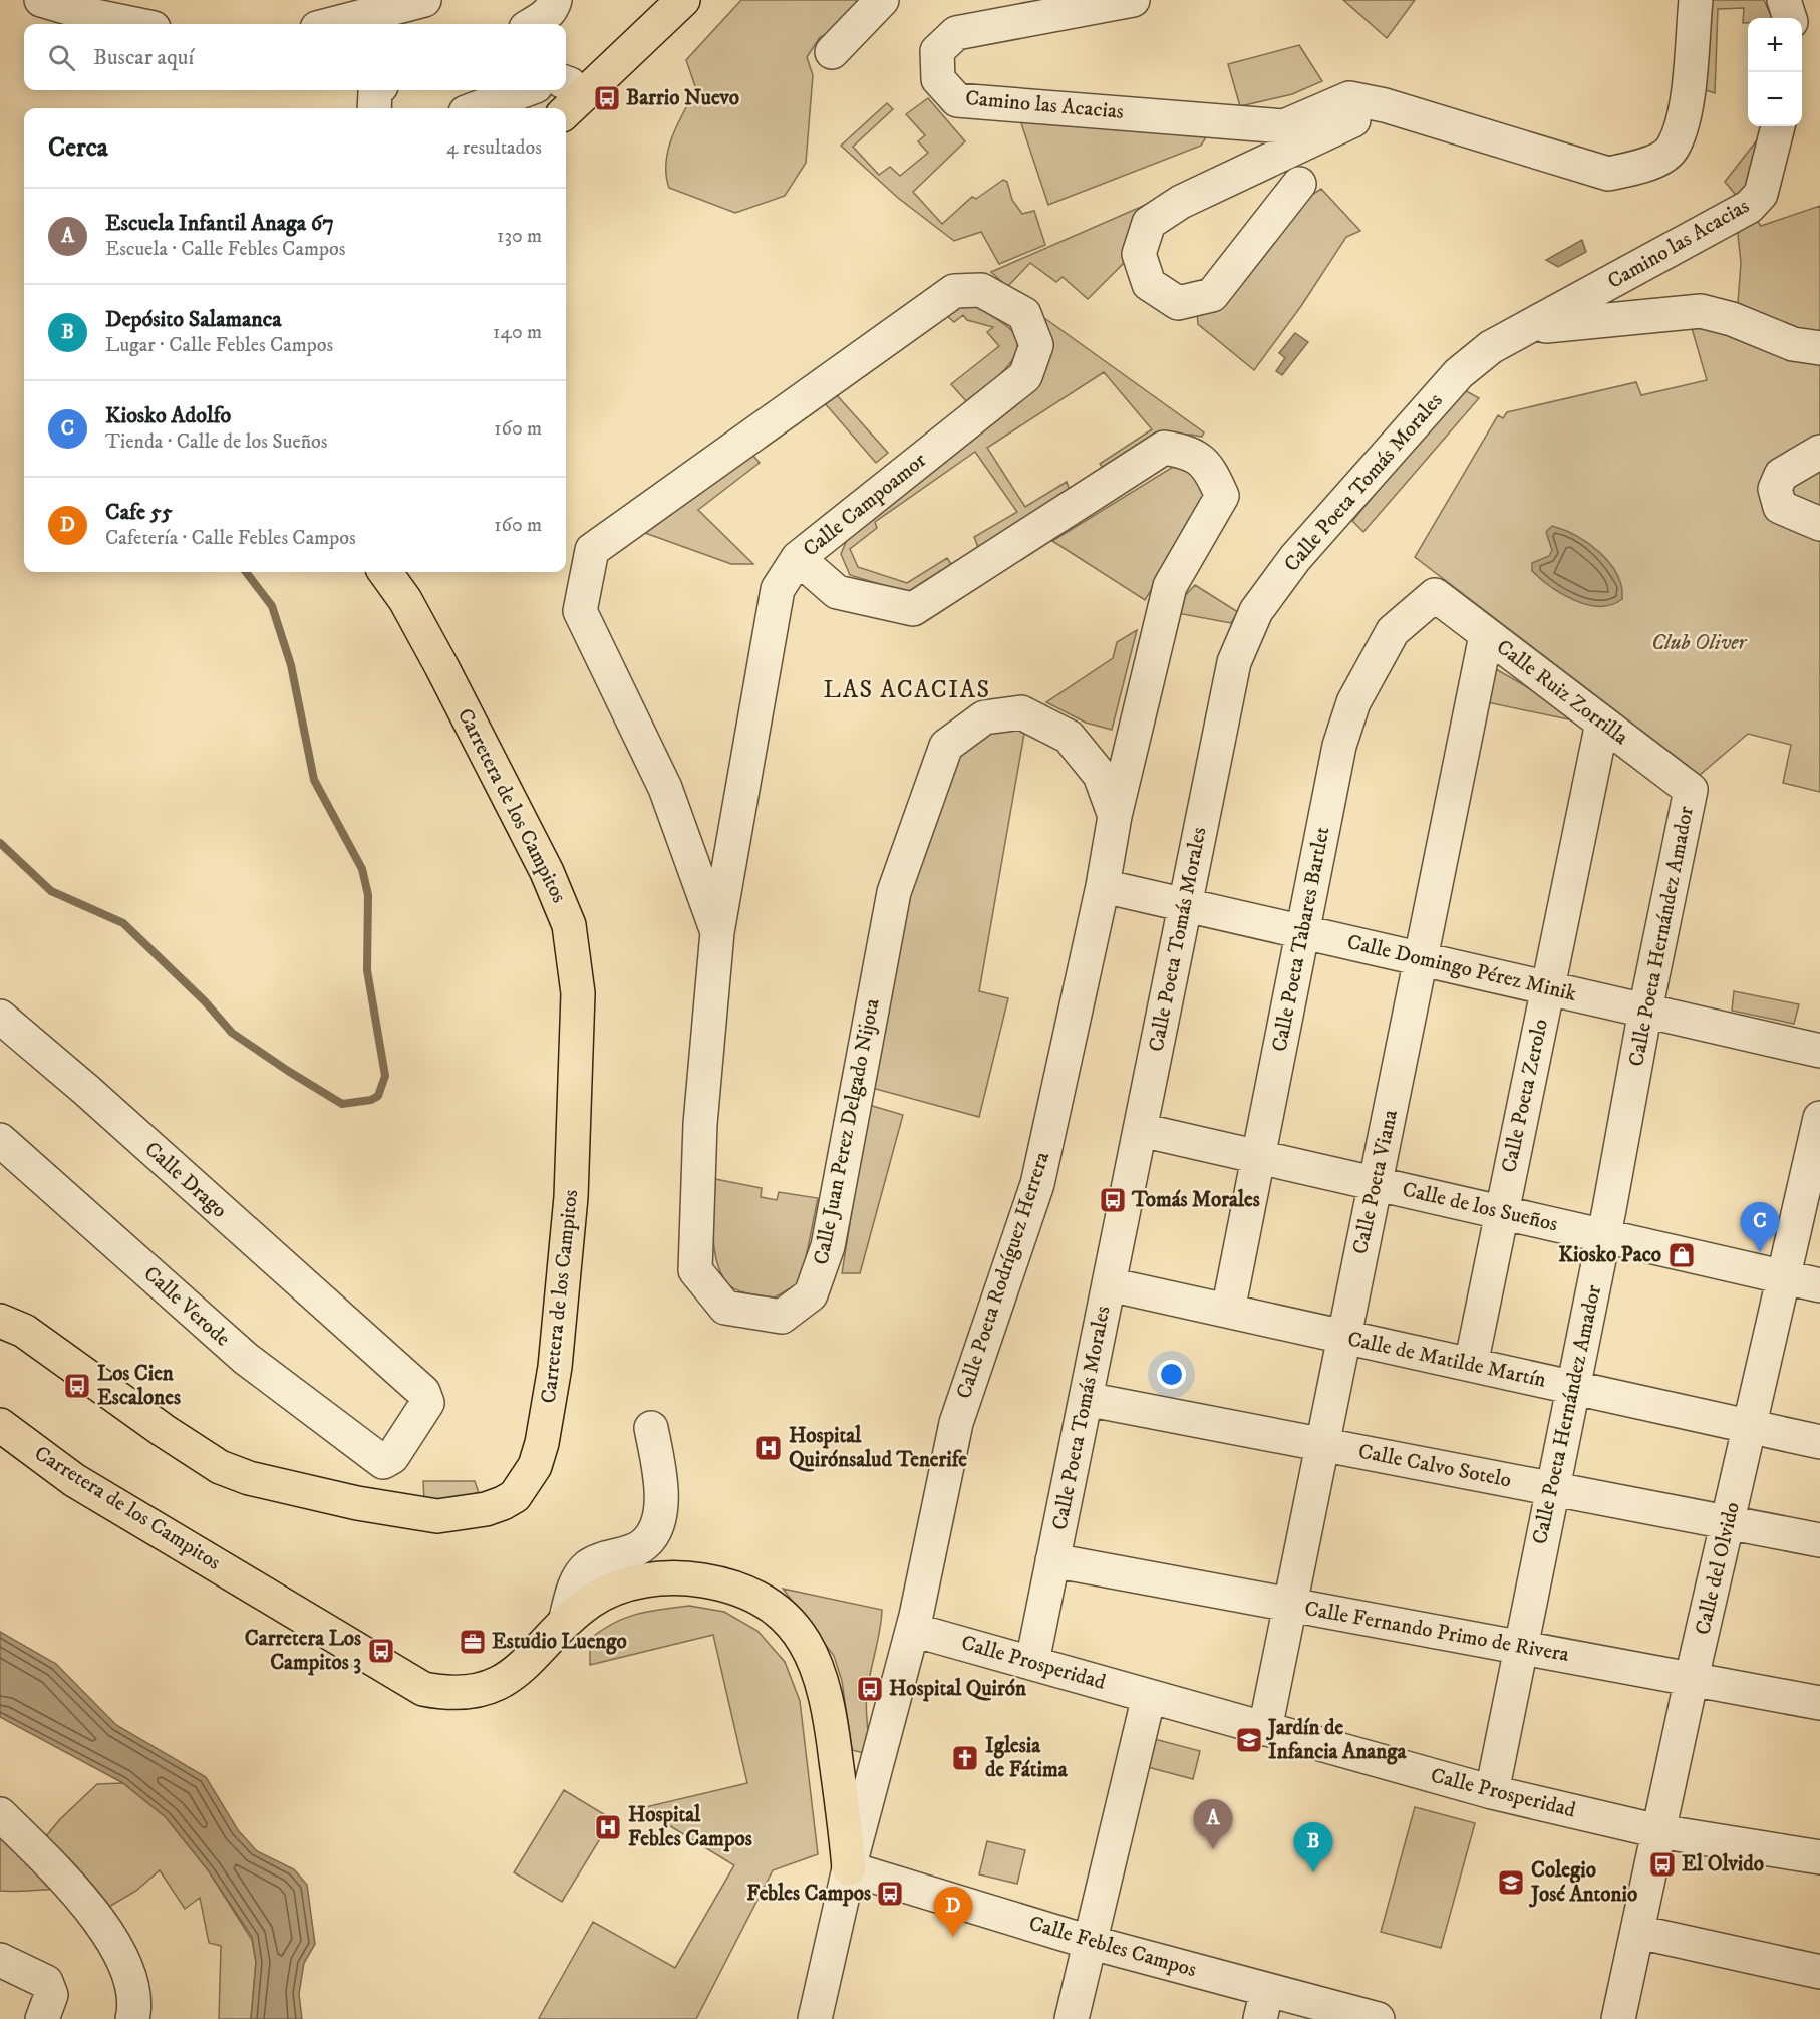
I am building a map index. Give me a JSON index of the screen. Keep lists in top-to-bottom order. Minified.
{"streets":{"main road":["Carretera de los Campitos"],"street":["Camino las Acacias","Calle Poeta Tomás Morales","Calle Campoamor","Calle Ruiz Zorrilla","Calle Poeta Hernández Amador","Calle Poeta Tabares Bartlet","Calle Domingo Pérez Minik","Calle Poeta Zerolo","Calle Juan Perez Delgado Nijota","Calle Drago","Calle Poeta Viana","Calle de los Sueños","Calle Poeta Rodríguez Herrera","Calle Verode","Calle de Matilde Martín","Calle Calvo Sotelo","Calle del Olvido","Calle Fernando Primo de Rivera","Calle Prosperidad","Calle Febles Campos"]},"crossings":[["Camino las Acacias","Calle Poeta Tomás Morales"],["Calle Poeta Tomás Morales","Calle Domingo Pérez Minik"],["Calle Poeta Tomás Morales","Calle de los Sueños"],["Calle Poeta Tomás Morales","Calle de Matilde Martín"],["Calle Poeta Tomás Morales","Calle Calvo Sotelo"],["Calle Poeta Tomás Morales","Calle Fernando Primo de Rivera"],["Calle Poeta Tomás Morales","Calle Prosperidad"],["Calle Campoamor","Calle Juan Perez Delgado Nijota"],["Calle Campoamor","Calle Poeta Rodríguez Herrera"],["Calle Ruiz Zorrilla","Calle Poeta Hernández Amador"],["Calle Ruiz Zorrilla","Calle Poeta Tabares Bartlet"],["Calle Ruiz Zorrilla","Calle Poeta Zerolo"],["Calle Ruiz Zorrilla","Calle Poeta Viana"],["Carretera de los Campitos","Calle Poeta Rodríguez Herrera"],["Carretera de los Campitos","Calle Febles Campos"],["Calle Poeta Hernández Amador","Calle Domingo Pérez Minik"],["Calle Poeta Hernández Amador","Calle de los Sueños"],["Calle Poeta Hernández Amador","Calle de Matilde Martín"],["Calle Poeta Hernández Amador","Calle Calvo Sotelo"],["Calle Poeta Hernández Amador","Calle Fernando Primo de Rivera"],["Calle Poeta Hernández Amador","Calle Prosperidad"],["Calle Poeta Tabares Bartlet","Calle Domingo Pérez Minik"],["Calle Poeta Tabares Bartlet","Calle de los Sueños"],["Calle Poeta Tabares Bartlet","Calle de Matilde Martín"],["Calle Domingo Pérez Minik","Calle Poeta Zerolo"],["Calle Domingo Pérez Minik","Calle Poeta Viana"],["Calle Domingo Pérez Minik","Calle Poeta Rodríguez Herrera"],["Calle Poeta Zerolo","Calle de los Sueños"],["Calle Poeta Zerolo","Calle de Matilde Martín"],["Calle Juan Perez Delgado Nijota","Calle Poeta Rodríguez Herrera"],["Calle Drago","Calle Verode"],["Calle Poeta Viana","Calle de los Sueños"],["Calle Poeta Viana","Calle de Matilde Martín"],["Calle Poeta Viana","Calle Calvo Sotelo"],["Calle Poeta Viana","Calle Fernando Primo de Rivera"],["Calle Poeta Viana","Calle Prosperidad"],["Calle de los Sueños","Calle del Olvido"],["Calle Poeta Rodríguez Herrera","Calle Prosperidad"],["Calle Poeta Rodríguez Herrera","Calle Febles Campos"],["Calle de Matilde Martín","Calle del Olvido"],["Calle Calvo Sotelo","Calle del Olvido"],["Calle del Olvido","Calle Fernando Primo de Rivera"],["Calle del Olvido","Calle Prosperidad"]],"districts":["LAS ACACIAS"],"parks":["Club Oliver"],"places":{"bus stop":["Barrio Nuevo","Tomás Morales","Los Cien Escalones","Carretera Los Campitos 3","Hospital Quirón","El Olvido","Febles Campos"],"shop":["Kiosko Paco"],"hospital":["Hospital Quirónsalud Tenerife","Hospital Febles Campos"],"office":["Estudio Luengo"],"school or university":["Jardín de Infancia Ananga","Colegio José Antonio"],"church":["Iglesia de Fátima"]},"page":{"map_buttons":["+","−"],"search":"Buscar aquí","heading":["Cerca","4 resultados"],"list":[{"mark":"A","name":"Escuela Infantil Anaga 67","note":"Escuela · Calle Febles Campos","value":"130 m"},{"mark":"B","name":"Depósito Salamanca","note":"Lugar · Calle Febles Campos","value":"140 m"},{"mark":"C","name":"Kiosko Adolfo","note":"Tienda · Calle de los Sueños","value":"160 m"},{"mark":"D","name":"Cafe 55","note":"Cafetería · Calle Febles Campos","value":"160 m"}],"pins":["C","A","B","D"]}}
